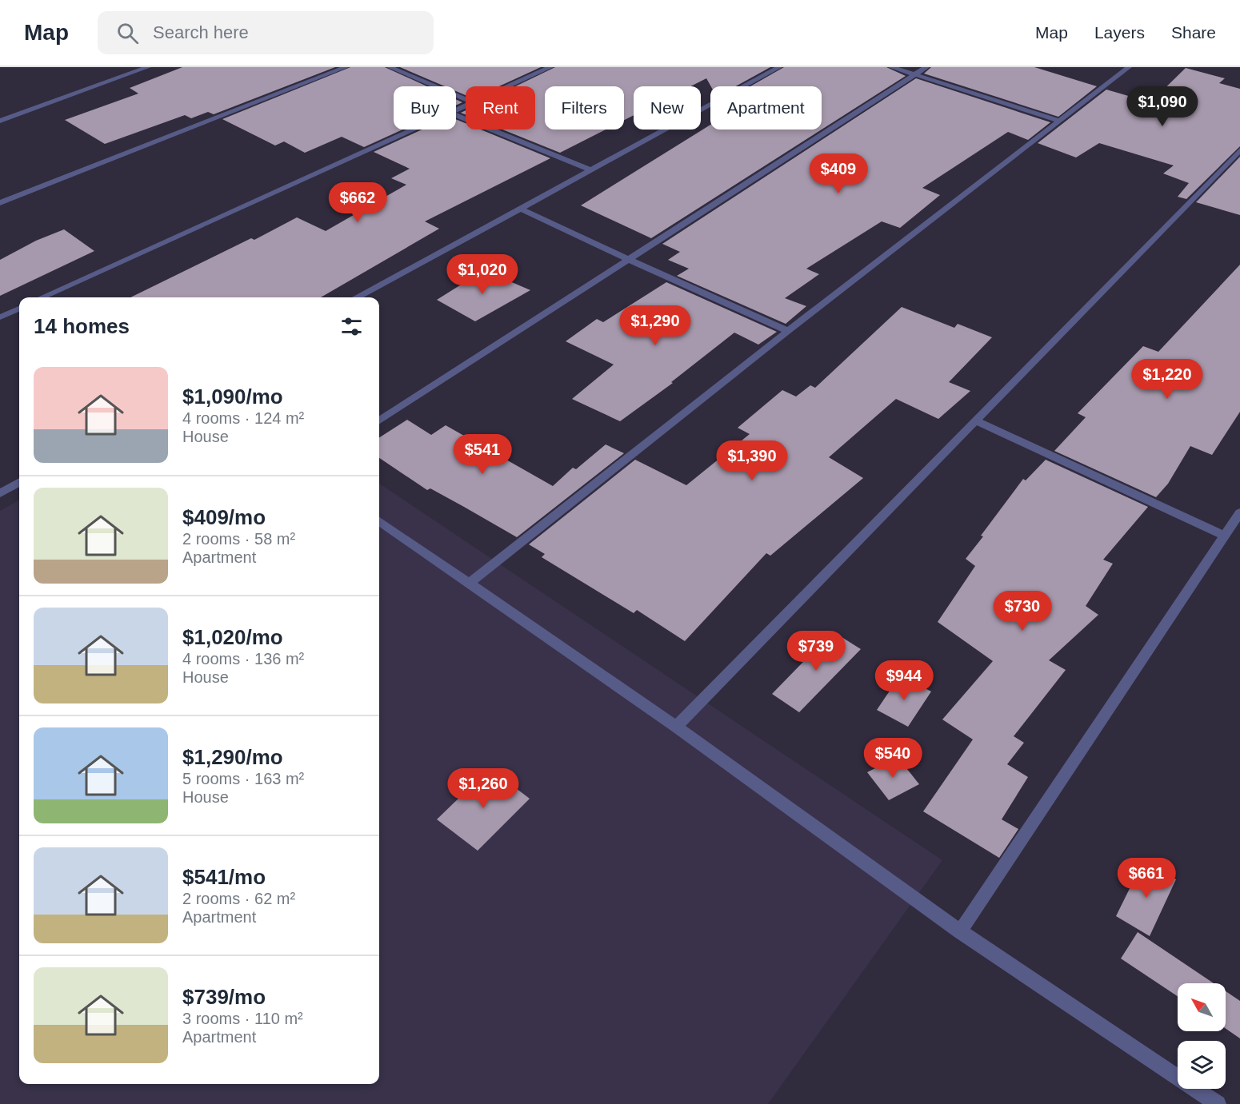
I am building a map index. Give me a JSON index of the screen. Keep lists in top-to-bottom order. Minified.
{"north":"top left","page":{"header":"Map","search":"Search here","nav":["Map","Layers","Share"],"price":["$1,090","$409","$662","$1,020","$1,290","$1,220","$541","$1,390","$730","$739","$944","$540","$1,260","$661"],"chip":["Buy","Rent","Filters","New","Apartment"],"heading":"14 homes","list":[{"name":"$1,090/mo","note":"4 rooms · 124 m² · House"},{"name":"$409/mo","note":"2 rooms · 58 m² · Apartment"},{"name":"$1,020/mo","note":"4 rooms · 136 m² · House"},{"name":"$1,290/mo","note":"5 rooms · 163 m² · House"},{"name":"$541/mo","note":"2 rooms · 62 m² · Apartment"},{"name":"$739/mo","note":"3 rooms · 110 m² · Apartment"}]}}
